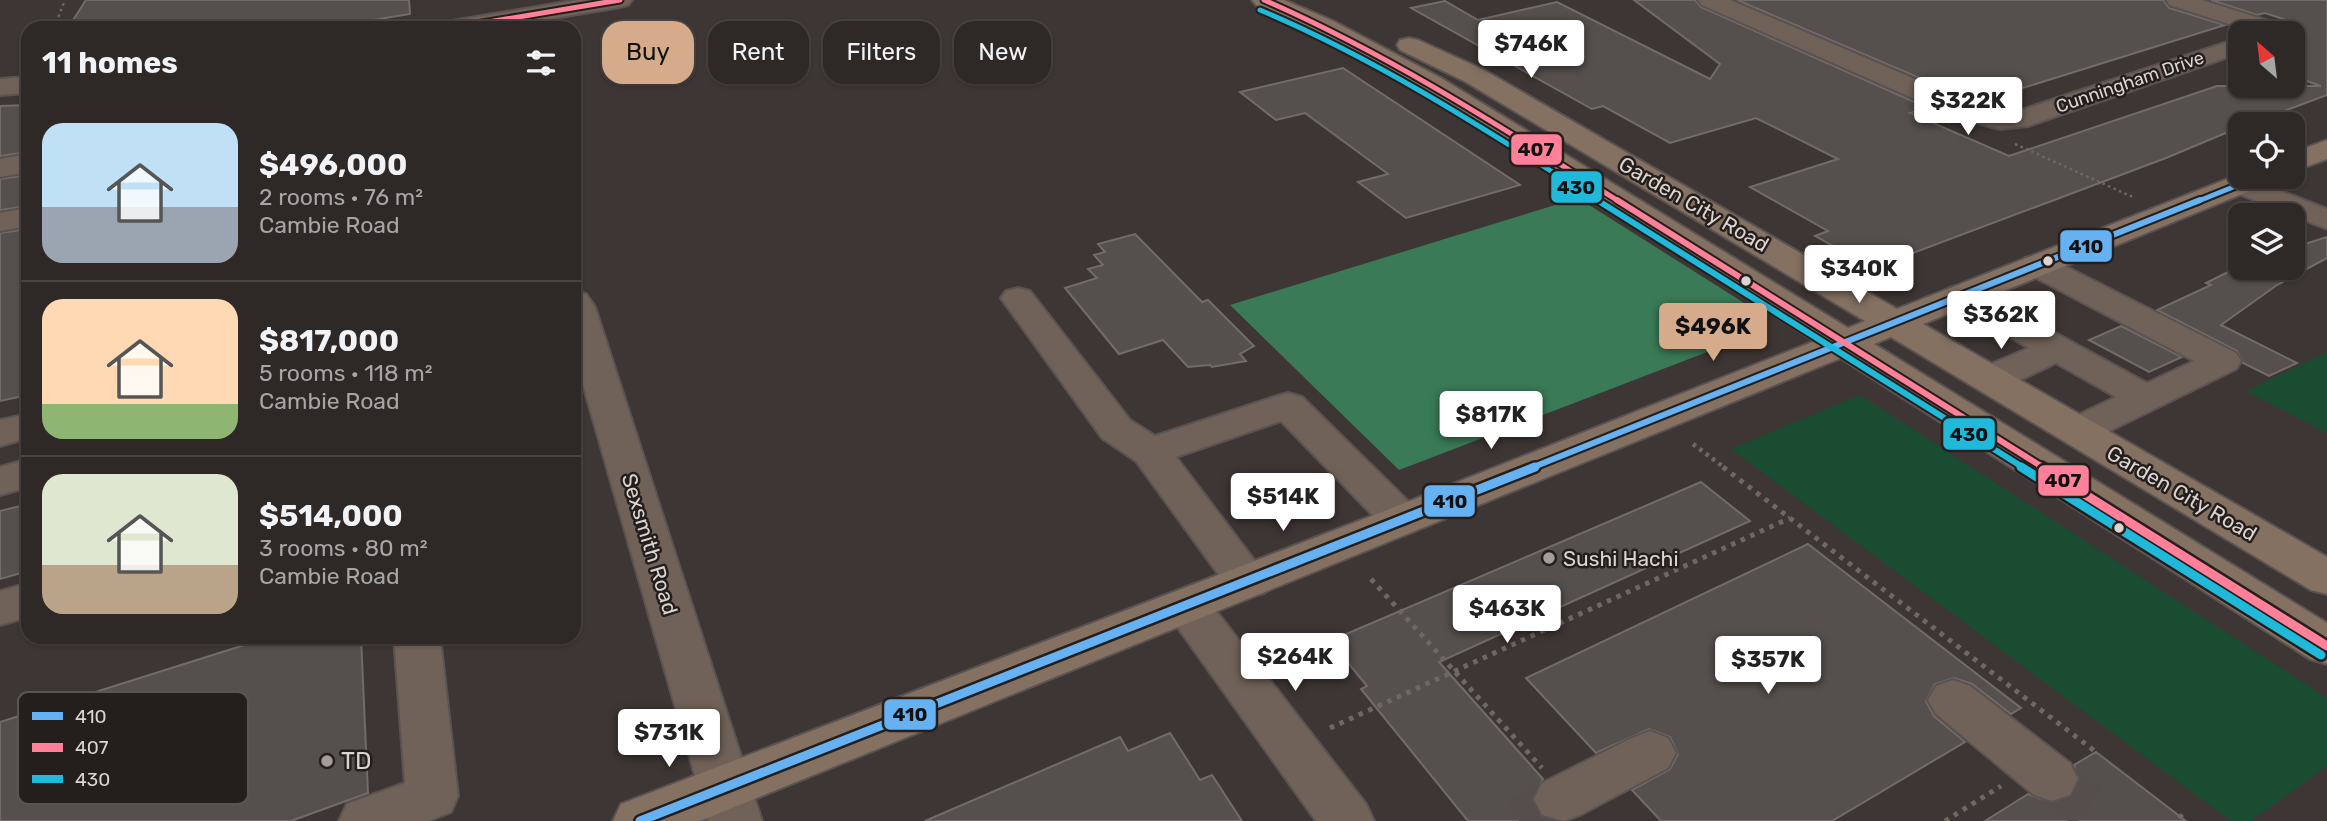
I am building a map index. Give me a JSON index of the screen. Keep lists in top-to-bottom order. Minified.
{"streets":{"main road":["Garden City Road"],"street":["Cunningham Drive","Sexsmith Road"]},"places":["Sushi Hachi","TD"],"lines":["transit line 407","transit line 430","transit line 410"],"legend":["410","407","430"],"north":"top left","page":{"price":["$746K","$322K","$340K","$362K","$496K","$817K","$514K","$463K","$264K","$357K","$731K"],"chip":["Buy","Rent","Filters","New"],"heading":"11 homes","list":[{"name":"$496,000","note":"2 rooms · 76 m² · Cambie Road"},{"name":"$817,000","note":"5 rooms · 118 m² · Cambie Road"},{"name":"$514,000","note":"3 rooms · 80 m² · Cambie Road"}]}}
